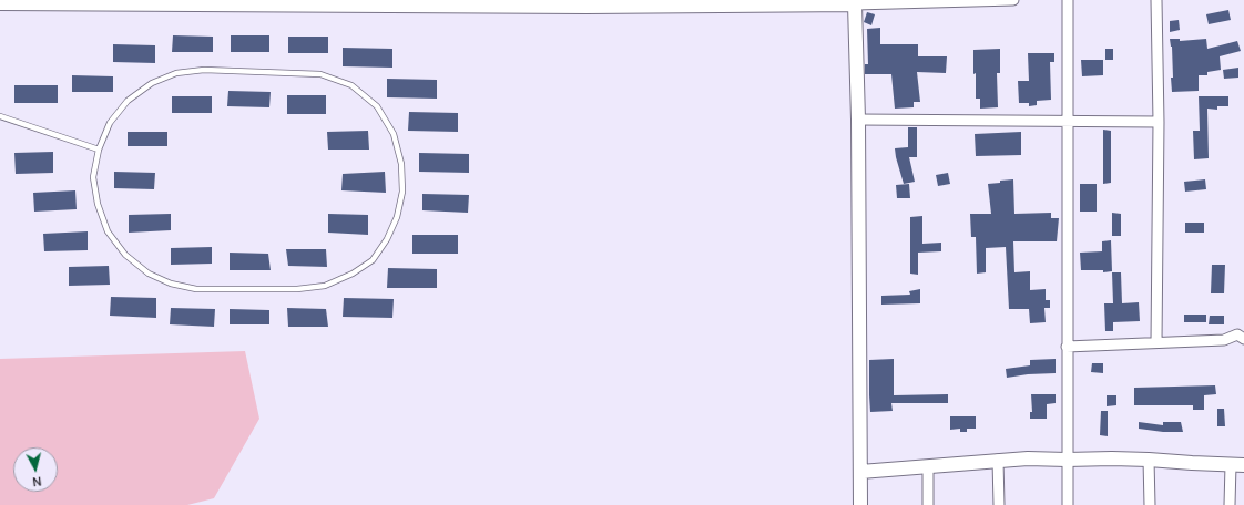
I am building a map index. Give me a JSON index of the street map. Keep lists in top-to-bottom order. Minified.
{"north":"bottom"}
